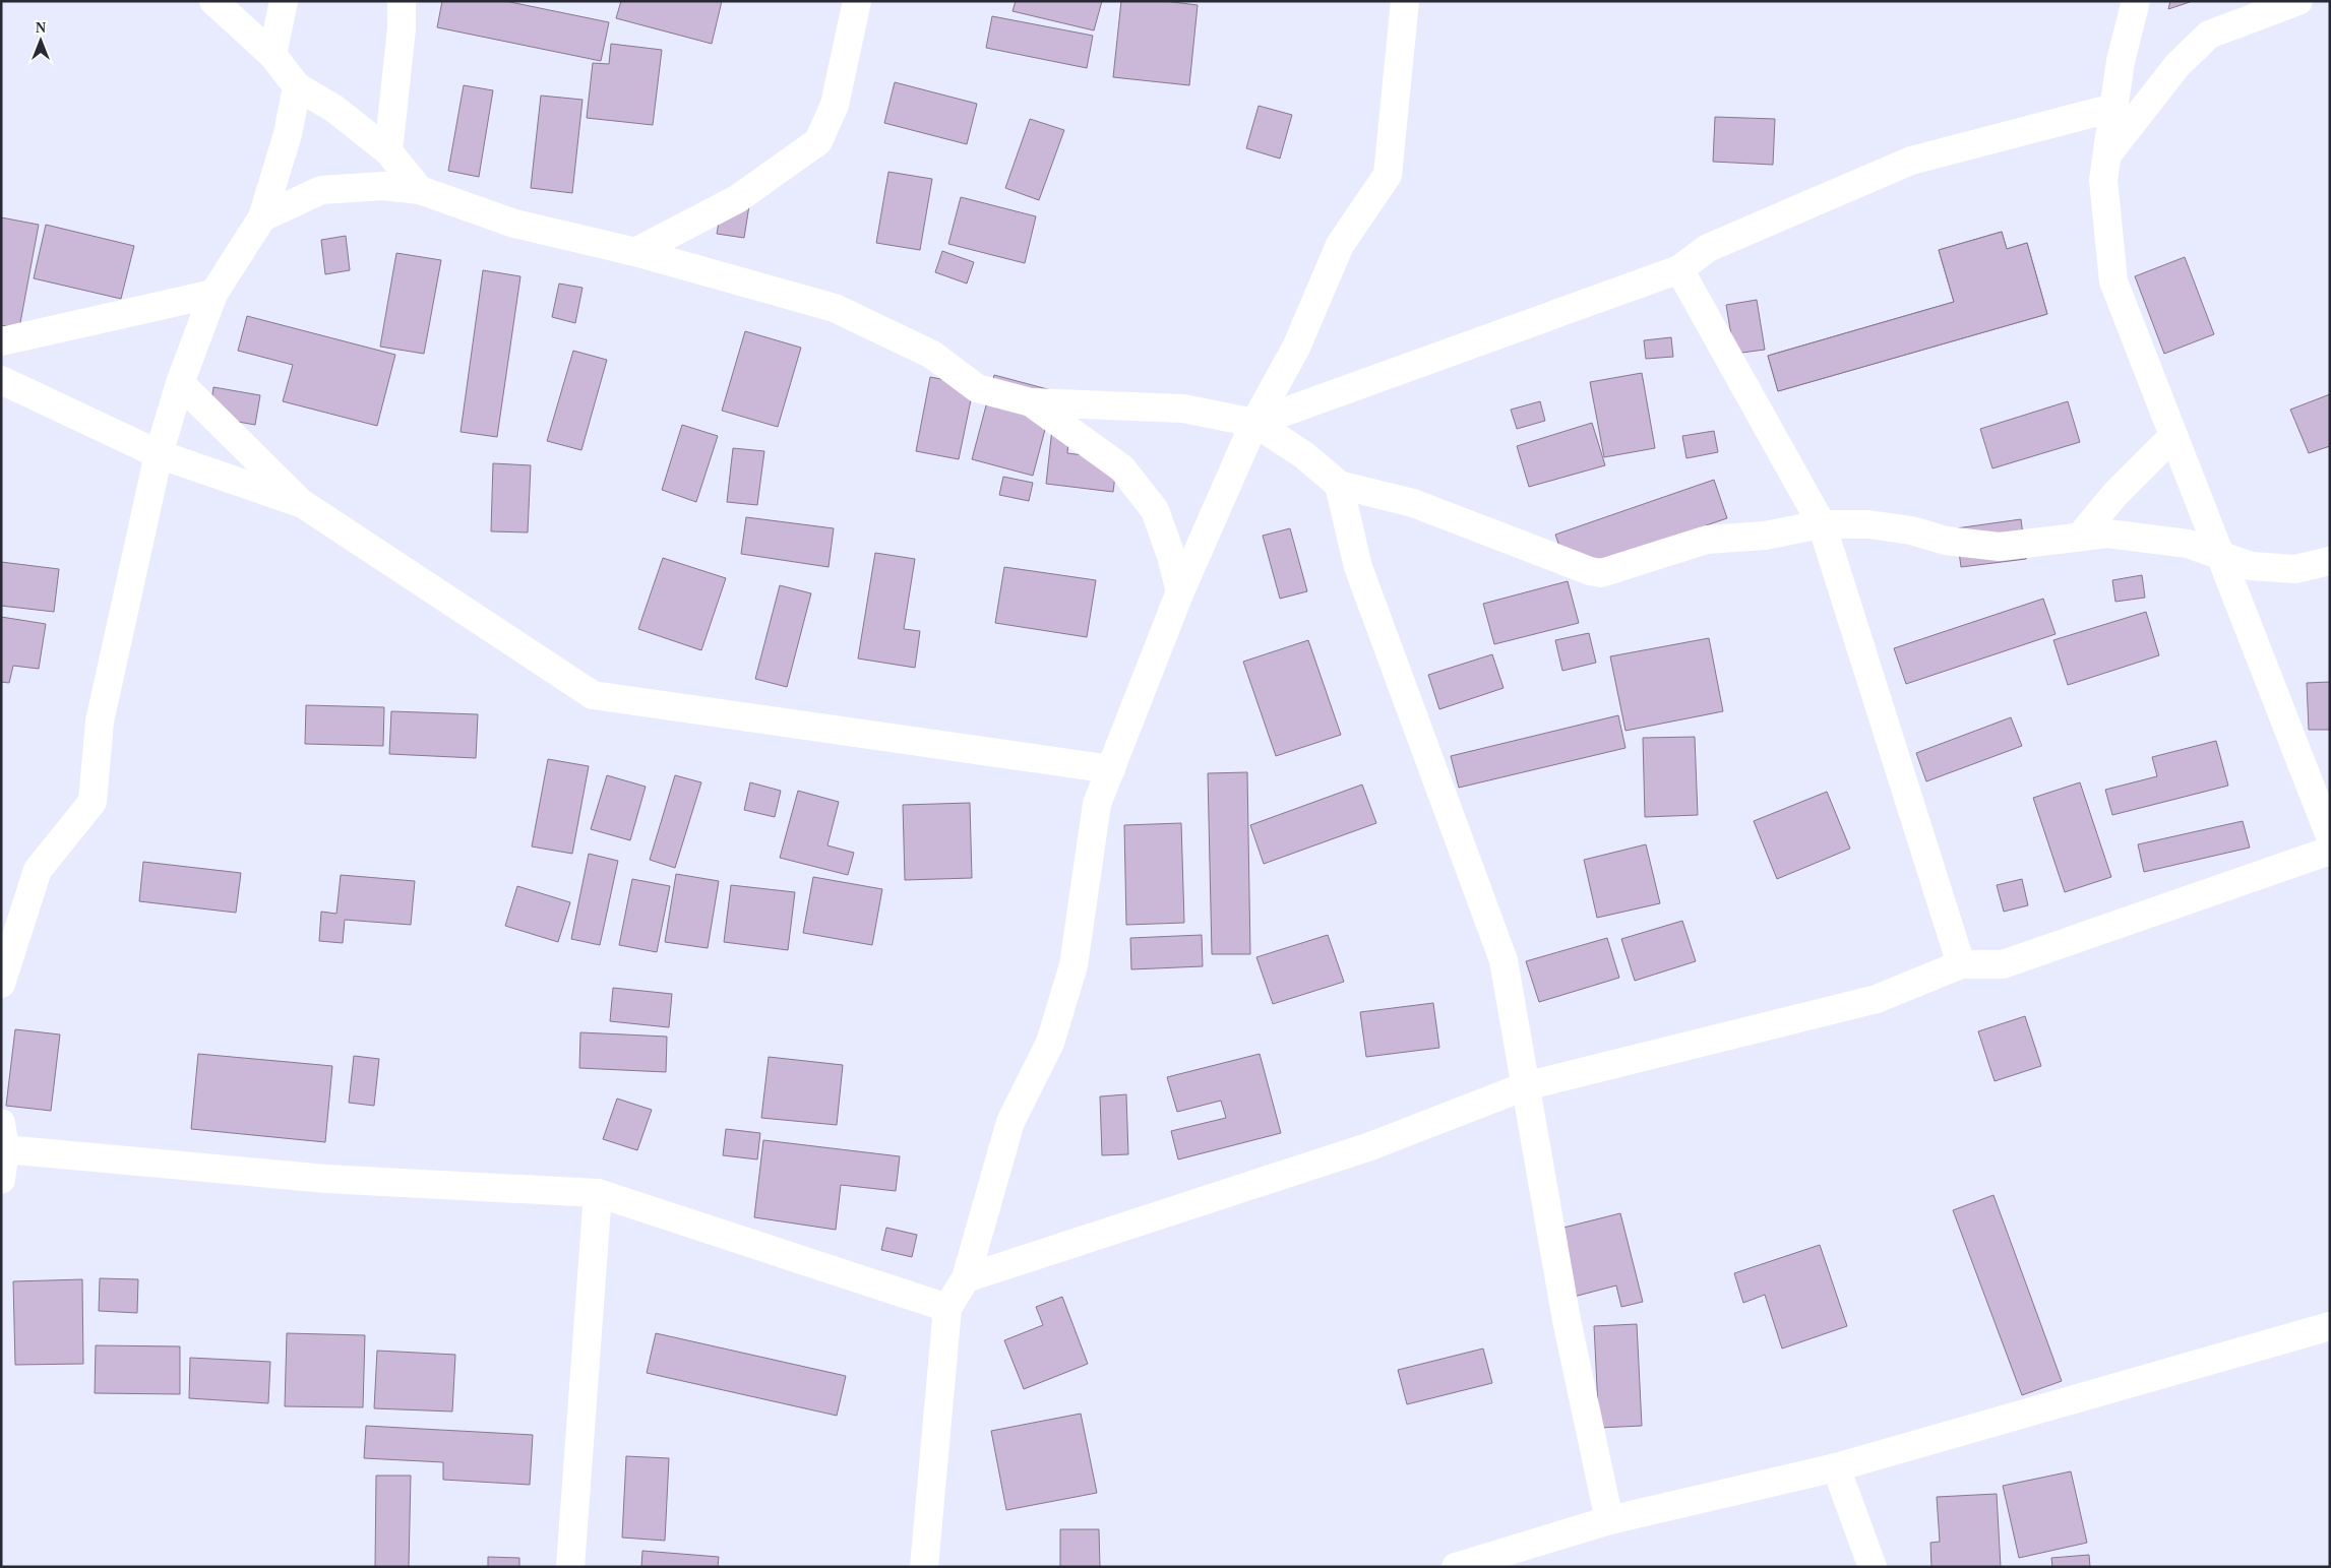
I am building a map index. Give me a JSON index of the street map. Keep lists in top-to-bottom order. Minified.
{"north":"top"}
